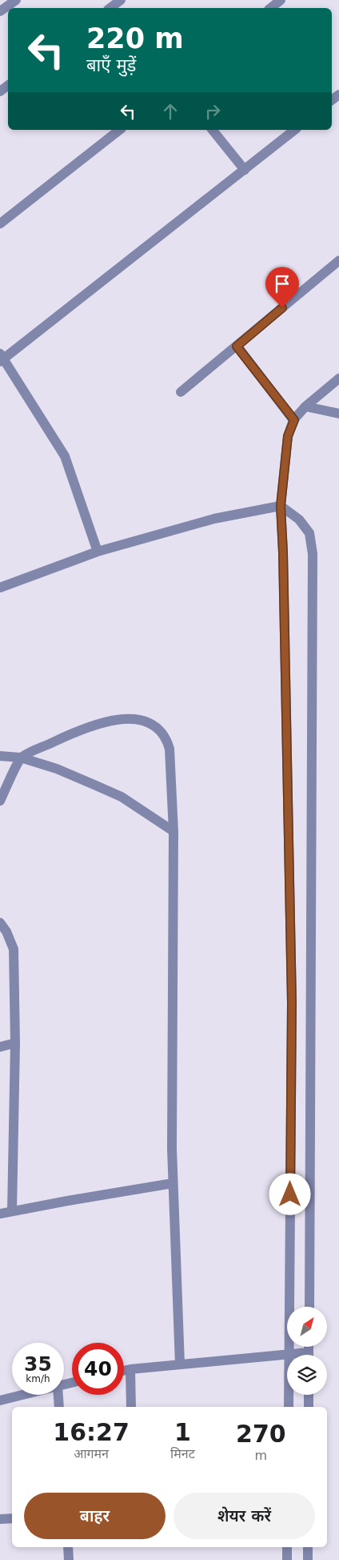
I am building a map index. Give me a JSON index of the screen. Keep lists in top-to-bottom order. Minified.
{"north":"top right","page":{"turn":["220 m","बाएँ मुड़ें"],"speed":"35 km/h","limit":"40","eta":["16:27","आगमन","1","मिनट","270","m"],"buttons":["बाहर","शेयर करें"]}}
